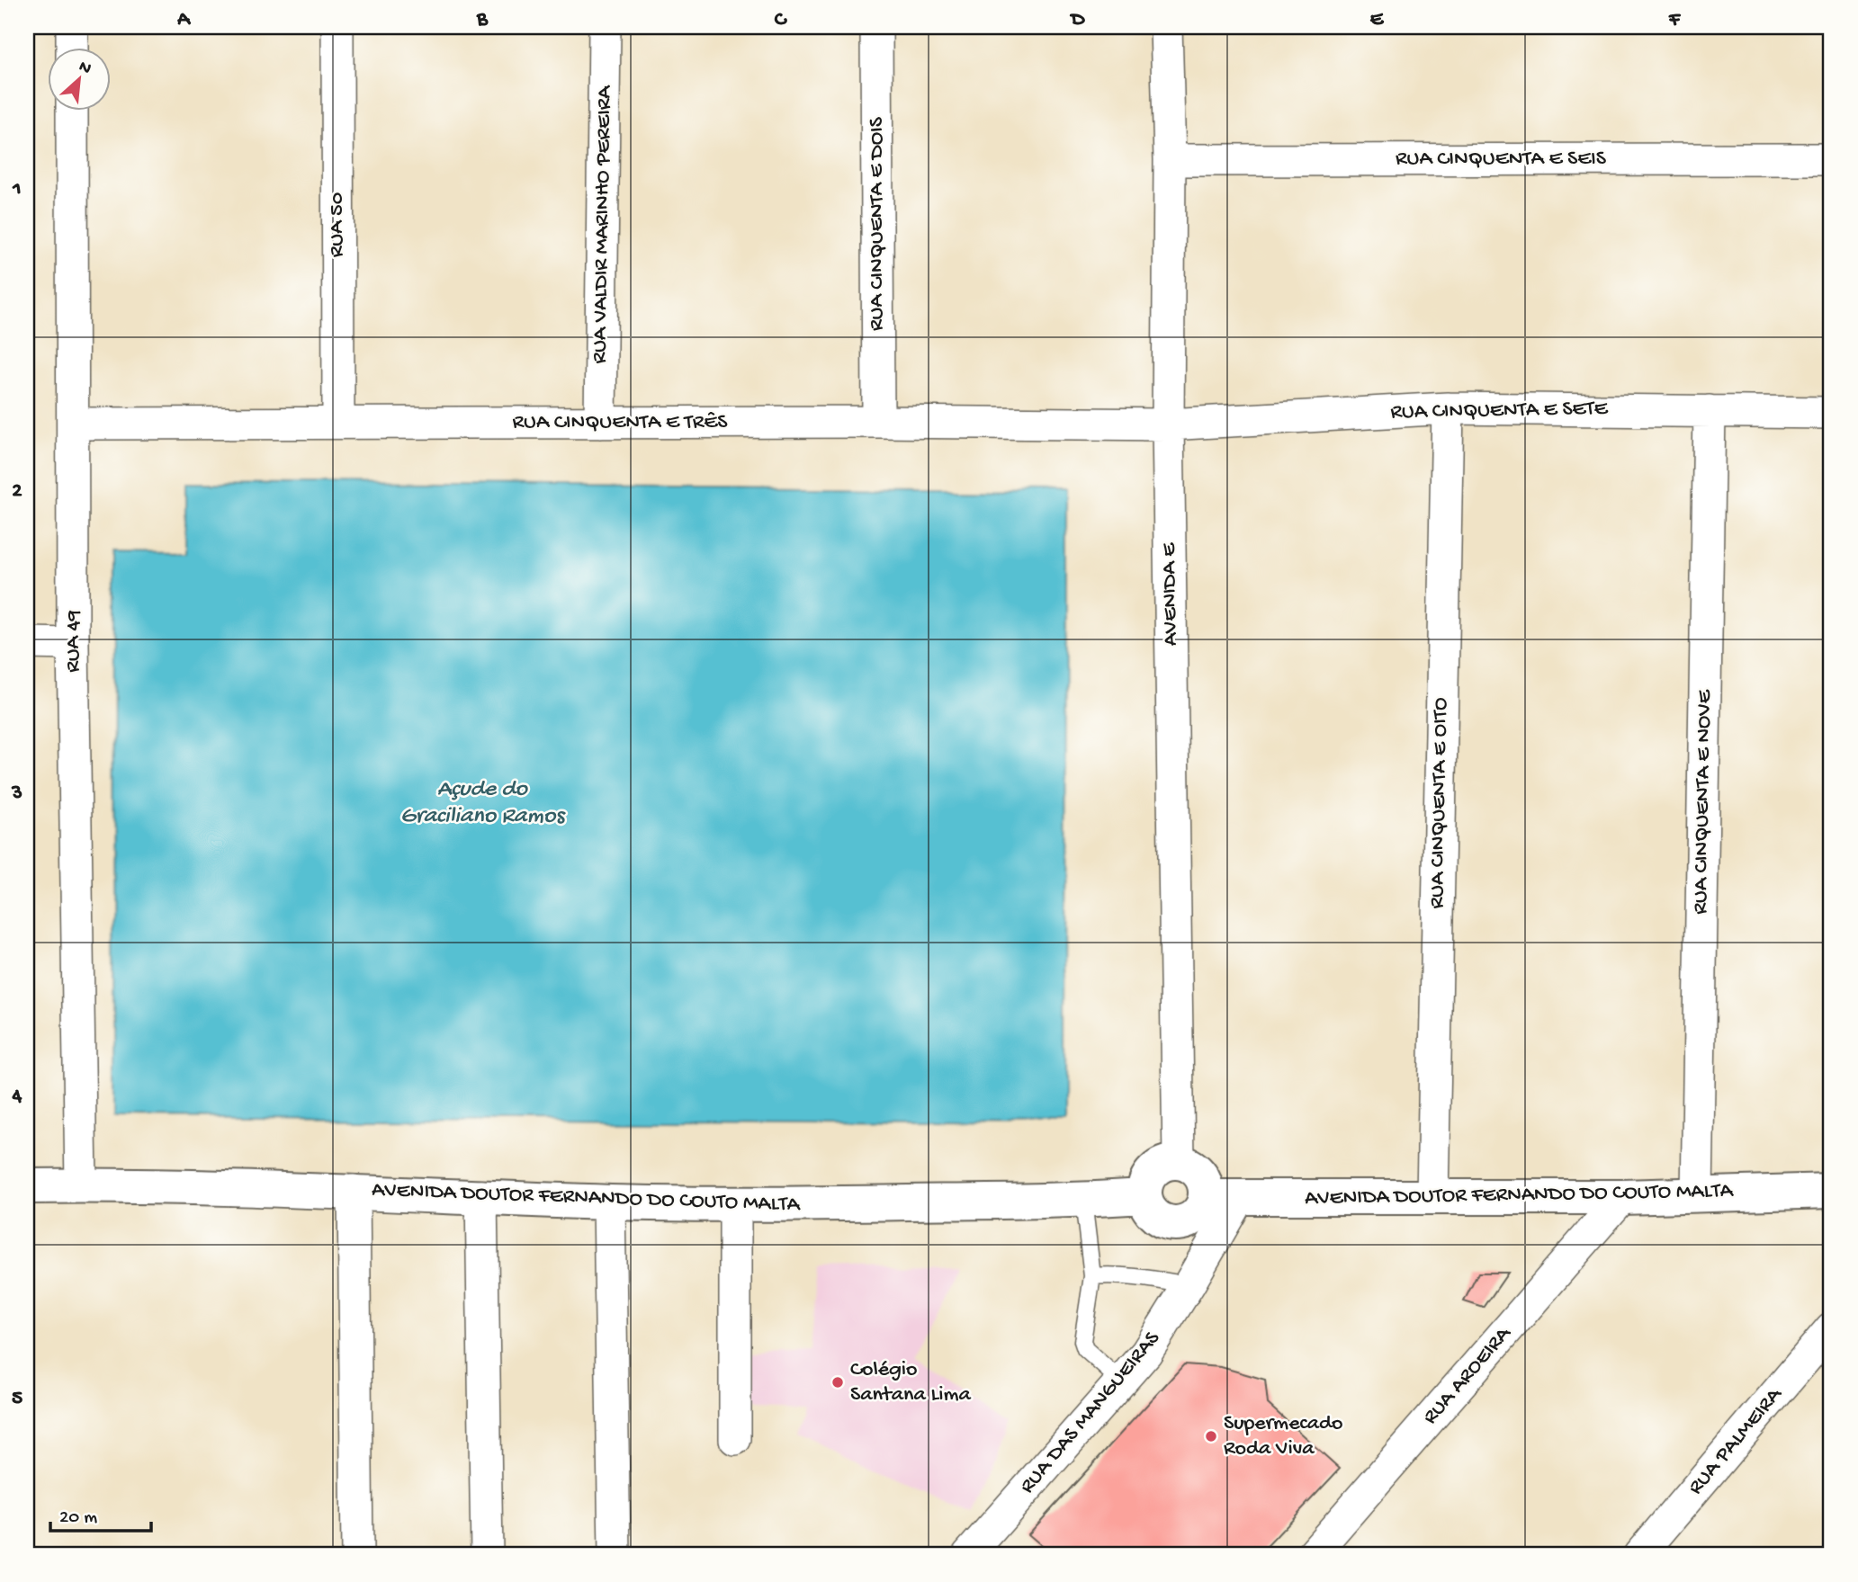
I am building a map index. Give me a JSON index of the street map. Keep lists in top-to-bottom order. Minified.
{"streets":{"street":["RUA CINQUENTA E SEIS","RUA CINQUENTA E DOIS","RUA 50","RUA VALDIR MARINHO PEREIRA","RUA CINQUENTA E SETE","RUA CINQUENTA E TRÊS","AVENIDA E","RUA 49","RUA CINQUENTA E NOVE","RUA CINQUENTA E OITO","AVENIDA DOUTOR FERNANDO DO COUTO MALTA","RUA AROEIRA","RUA DAS MANGUEIRAS","RUA PALMEIRA"]},"crossings":[["RUA CINQUENTA E SEIS","AVENIDA E"],["RUA CINQUENTA E DOIS","RUA CINQUENTA E TRÊS"],["RUA 50","RUA CINQUENTA E TRÊS"],["RUA VALDIR MARINHO PEREIRA","RUA CINQUENTA E TRÊS"],["RUA CINQUENTA E SETE","RUA CINQUENTA E TRÊS"],["RUA CINQUENTA E SETE","AVENIDA E"],["RUA CINQUENTA E SETE","RUA CINQUENTA E NOVE"],["RUA CINQUENTA E SETE","RUA CINQUENTA E OITO"],["RUA CINQUENTA E TRÊS","AVENIDA E"],["RUA CINQUENTA E TRÊS","RUA 49"],["AVENIDA E","AVENIDA DOUTOR FERNANDO DO COUTO MALTA"],["AVENIDA E","RUA DAS MANGUEIRAS"],["RUA 49","AVENIDA DOUTOR FERNANDO DO COUTO MALTA"],["RUA CINQUENTA E NOVE","AVENIDA DOUTOR FERNANDO DO COUTO MALTA"],["RUA CINQUENTA E OITO","AVENIDA DOUTOR FERNANDO DO COUTO MALTA"],["AVENIDA DOUTOR FERNANDO DO COUTO MALTA","RUA AROEIRA"],["AVENIDA DOUTOR FERNANDO DO COUTO MALTA","RUA DAS MANGUEIRAS"]],"water":["Açude do Graciliano Ramos"],"places":["Colégio Santana Lima","Supermecado Roda Viva"],"scale_bar":"20 m","north":"top right","grid":{"columns":["A","B","C","D","E","F"],"rows":["1","2","3","4","5"]}}
